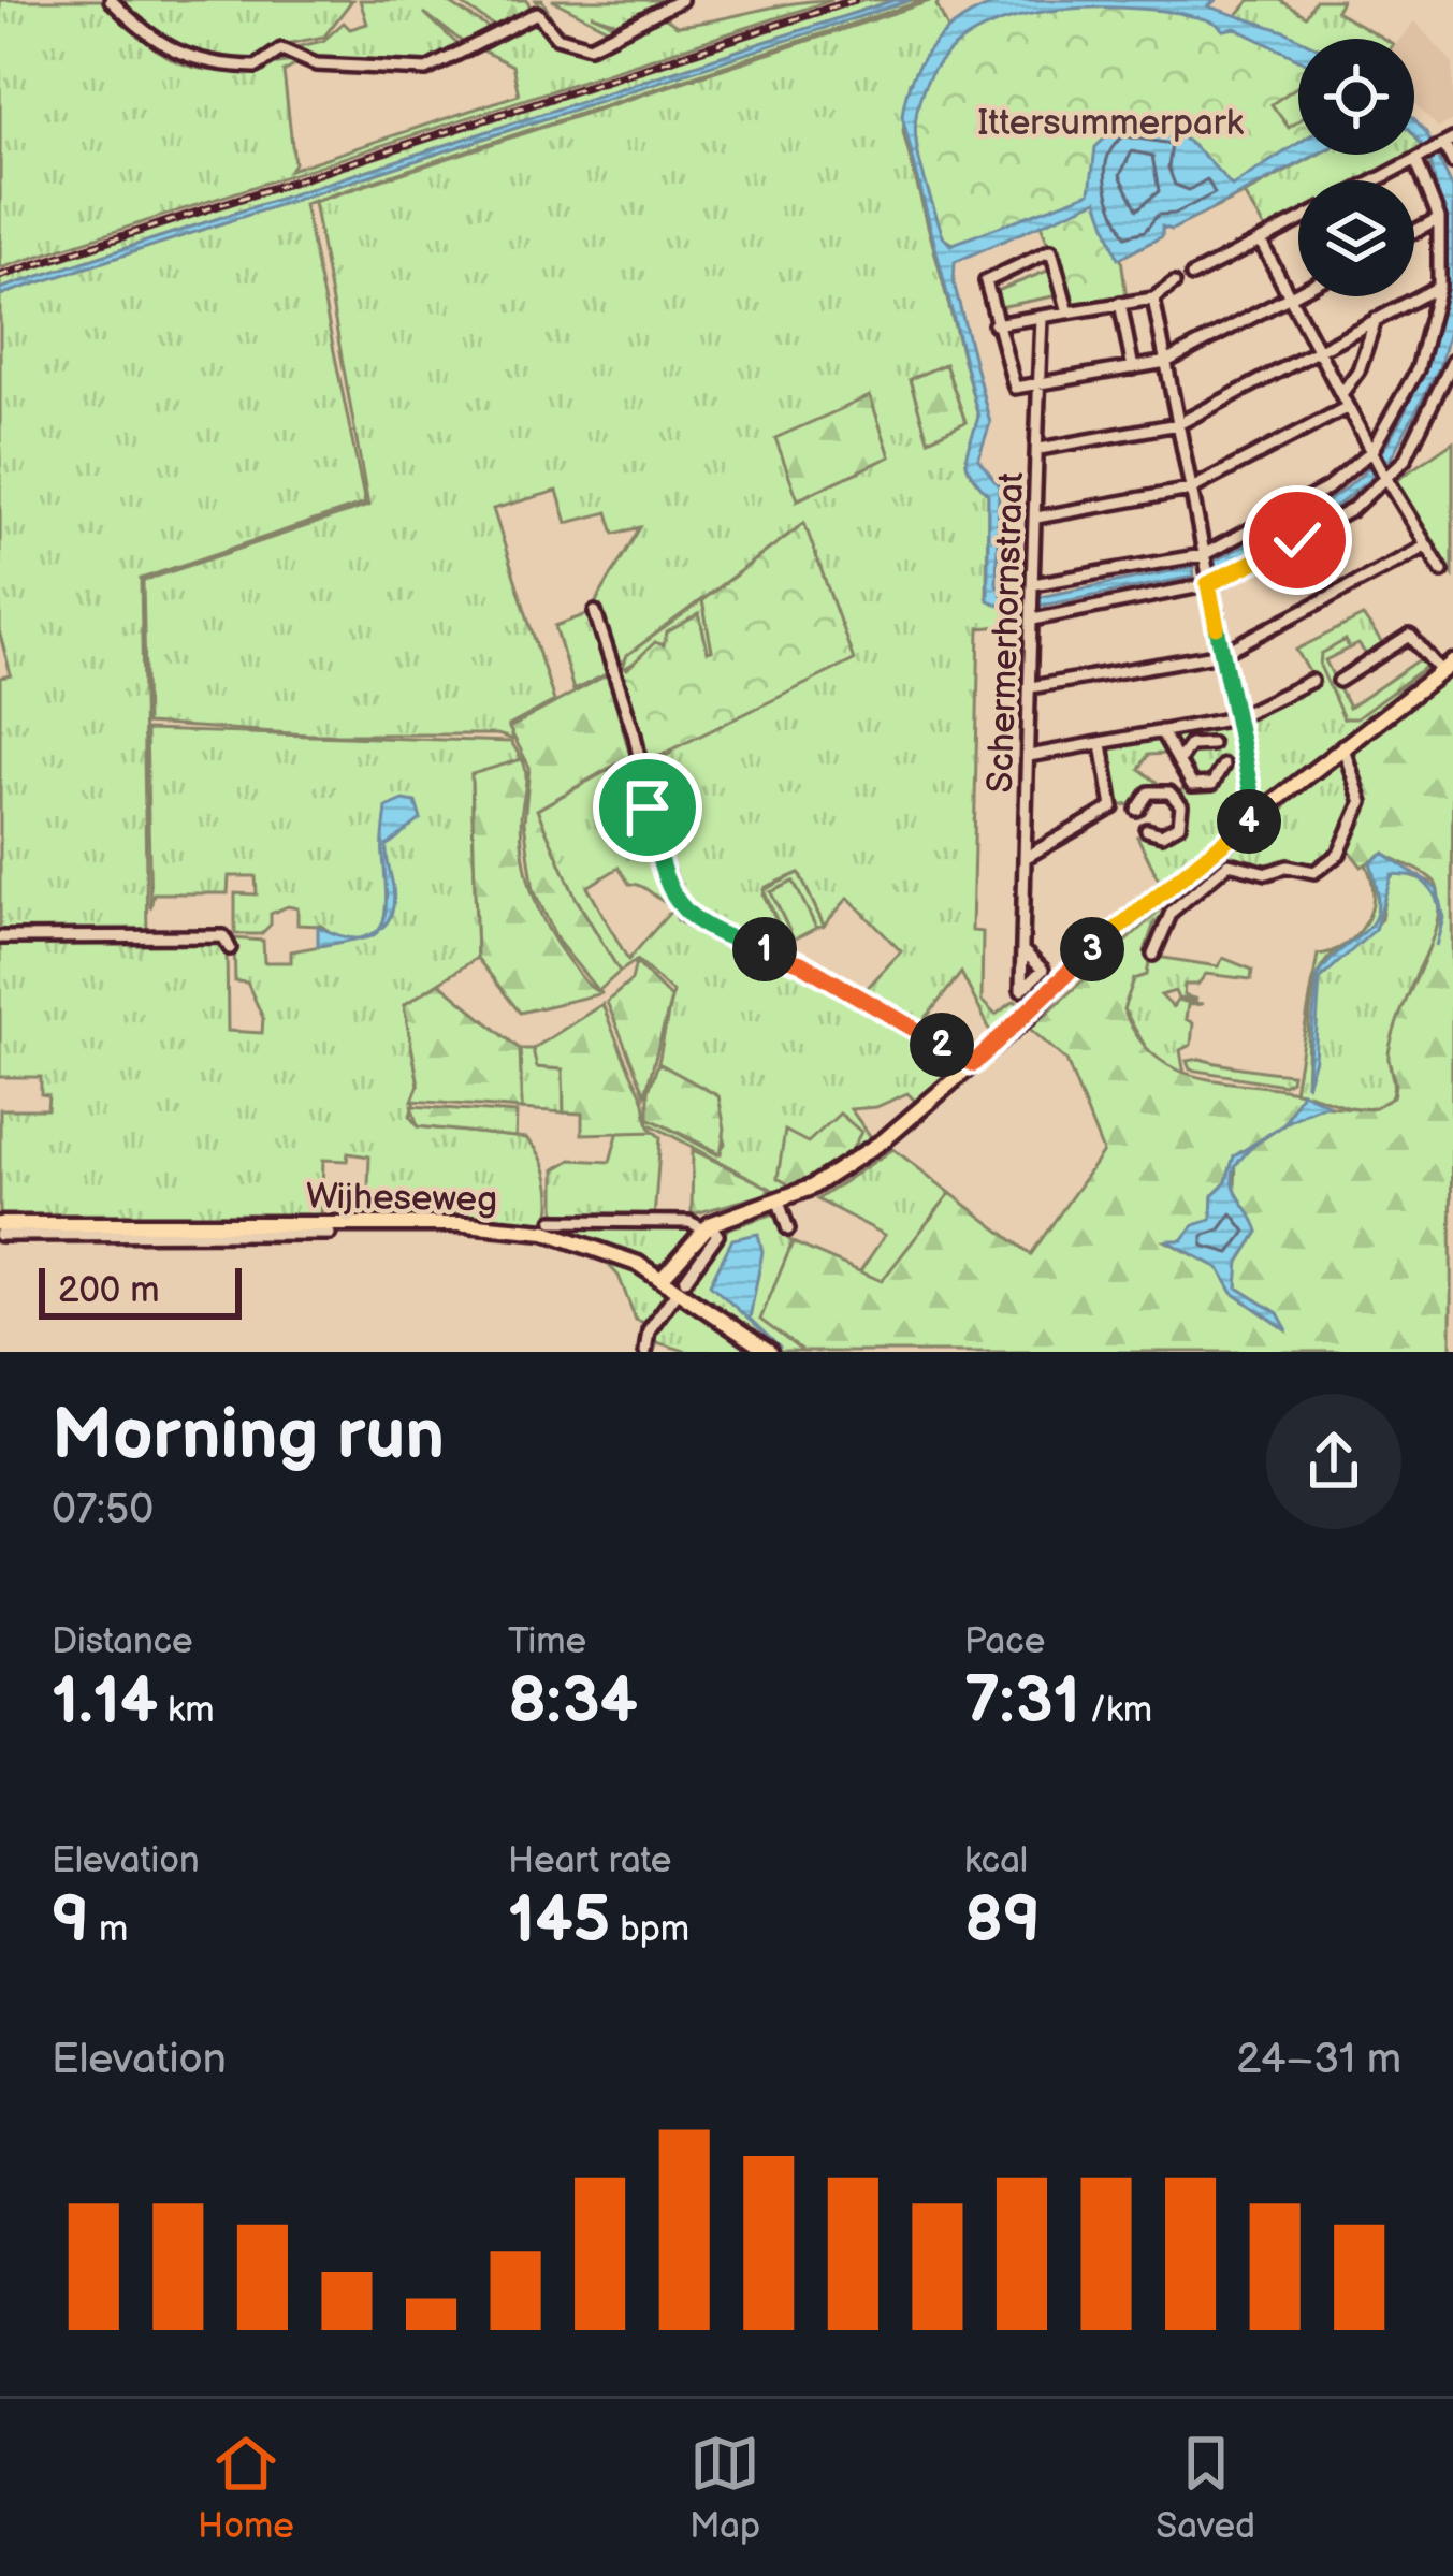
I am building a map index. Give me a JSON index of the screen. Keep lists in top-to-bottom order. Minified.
{"streets":{"main road":["Wijheseweg"],"street":["Schermerhornstraat"]},"parks":["Ittersummerpark"],"scale_bar":"200 m","page":{"pins":["4","1","3","2"],"scale":"200 m","heading":["Morning run","07:50"],"stats":[["Distance","1.14 km"],["Time","8:34"],["Pace","7:31 /km"],["Elevation","9 m"],["Heart rate","145 bpm"],["kcal","89"]],"chart":["Elevation","24–31 m"],"tabs":["Home","Map","Saved"]}}
